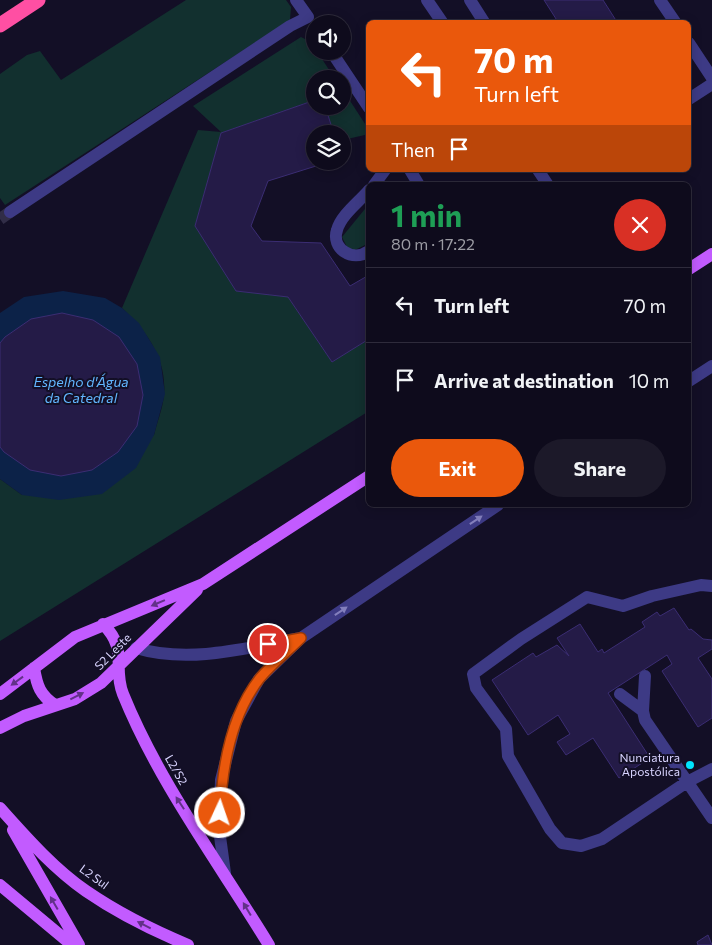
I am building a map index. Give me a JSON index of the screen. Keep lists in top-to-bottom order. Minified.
{"streets":{"main road":["S2 Leste","L2/S2","L2 Sul"]},"crossings":[["S2 Leste","L2/S2"]],"one_way":["L2/S2"],"water":["Espelho d'Água da Catedral"],"places":["Nunciatura Apostólica"],"page":{"turn":["70 m","Turn left"],"then":"Then","heading":["1 min","80 m · 17:22"],"list":[{"name":"Turn left","value":"70 m"},{"name":"Arrive at destination","value":"10 m"}],"buttons":["Exit","Share"]}}
